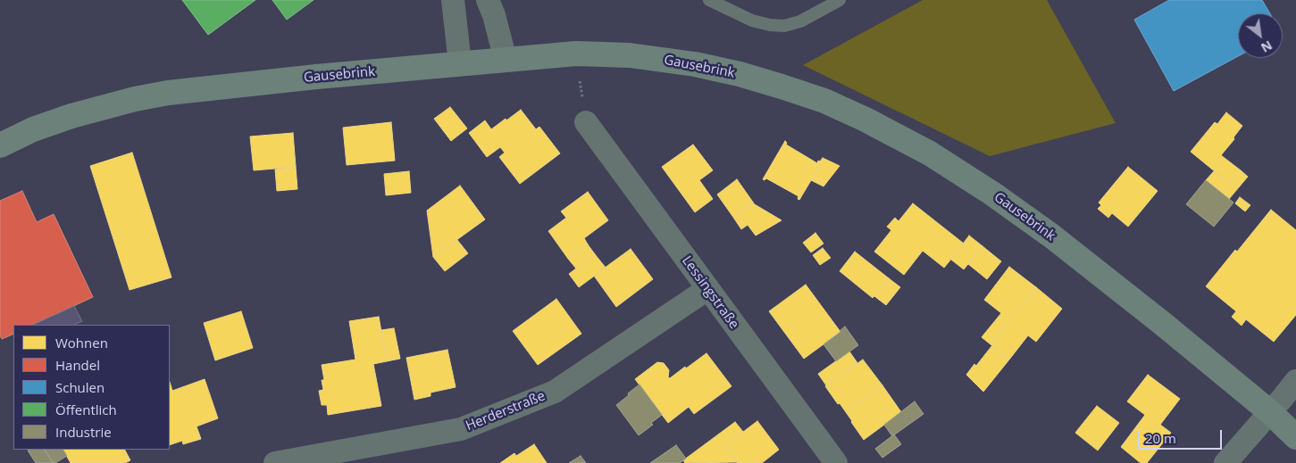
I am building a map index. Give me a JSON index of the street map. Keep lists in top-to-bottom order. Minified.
{"streets":{"main road":["Gausebrink"],"street":["Lessingstraße","Herderstraße"]},"crossings":[["Lessingstraße","Herderstraße"]],"legend":["Wohnen","Handel","Schulen","Öffentlich","Industrie"],"scale_bar":"20 m","north":"bottom right"}
